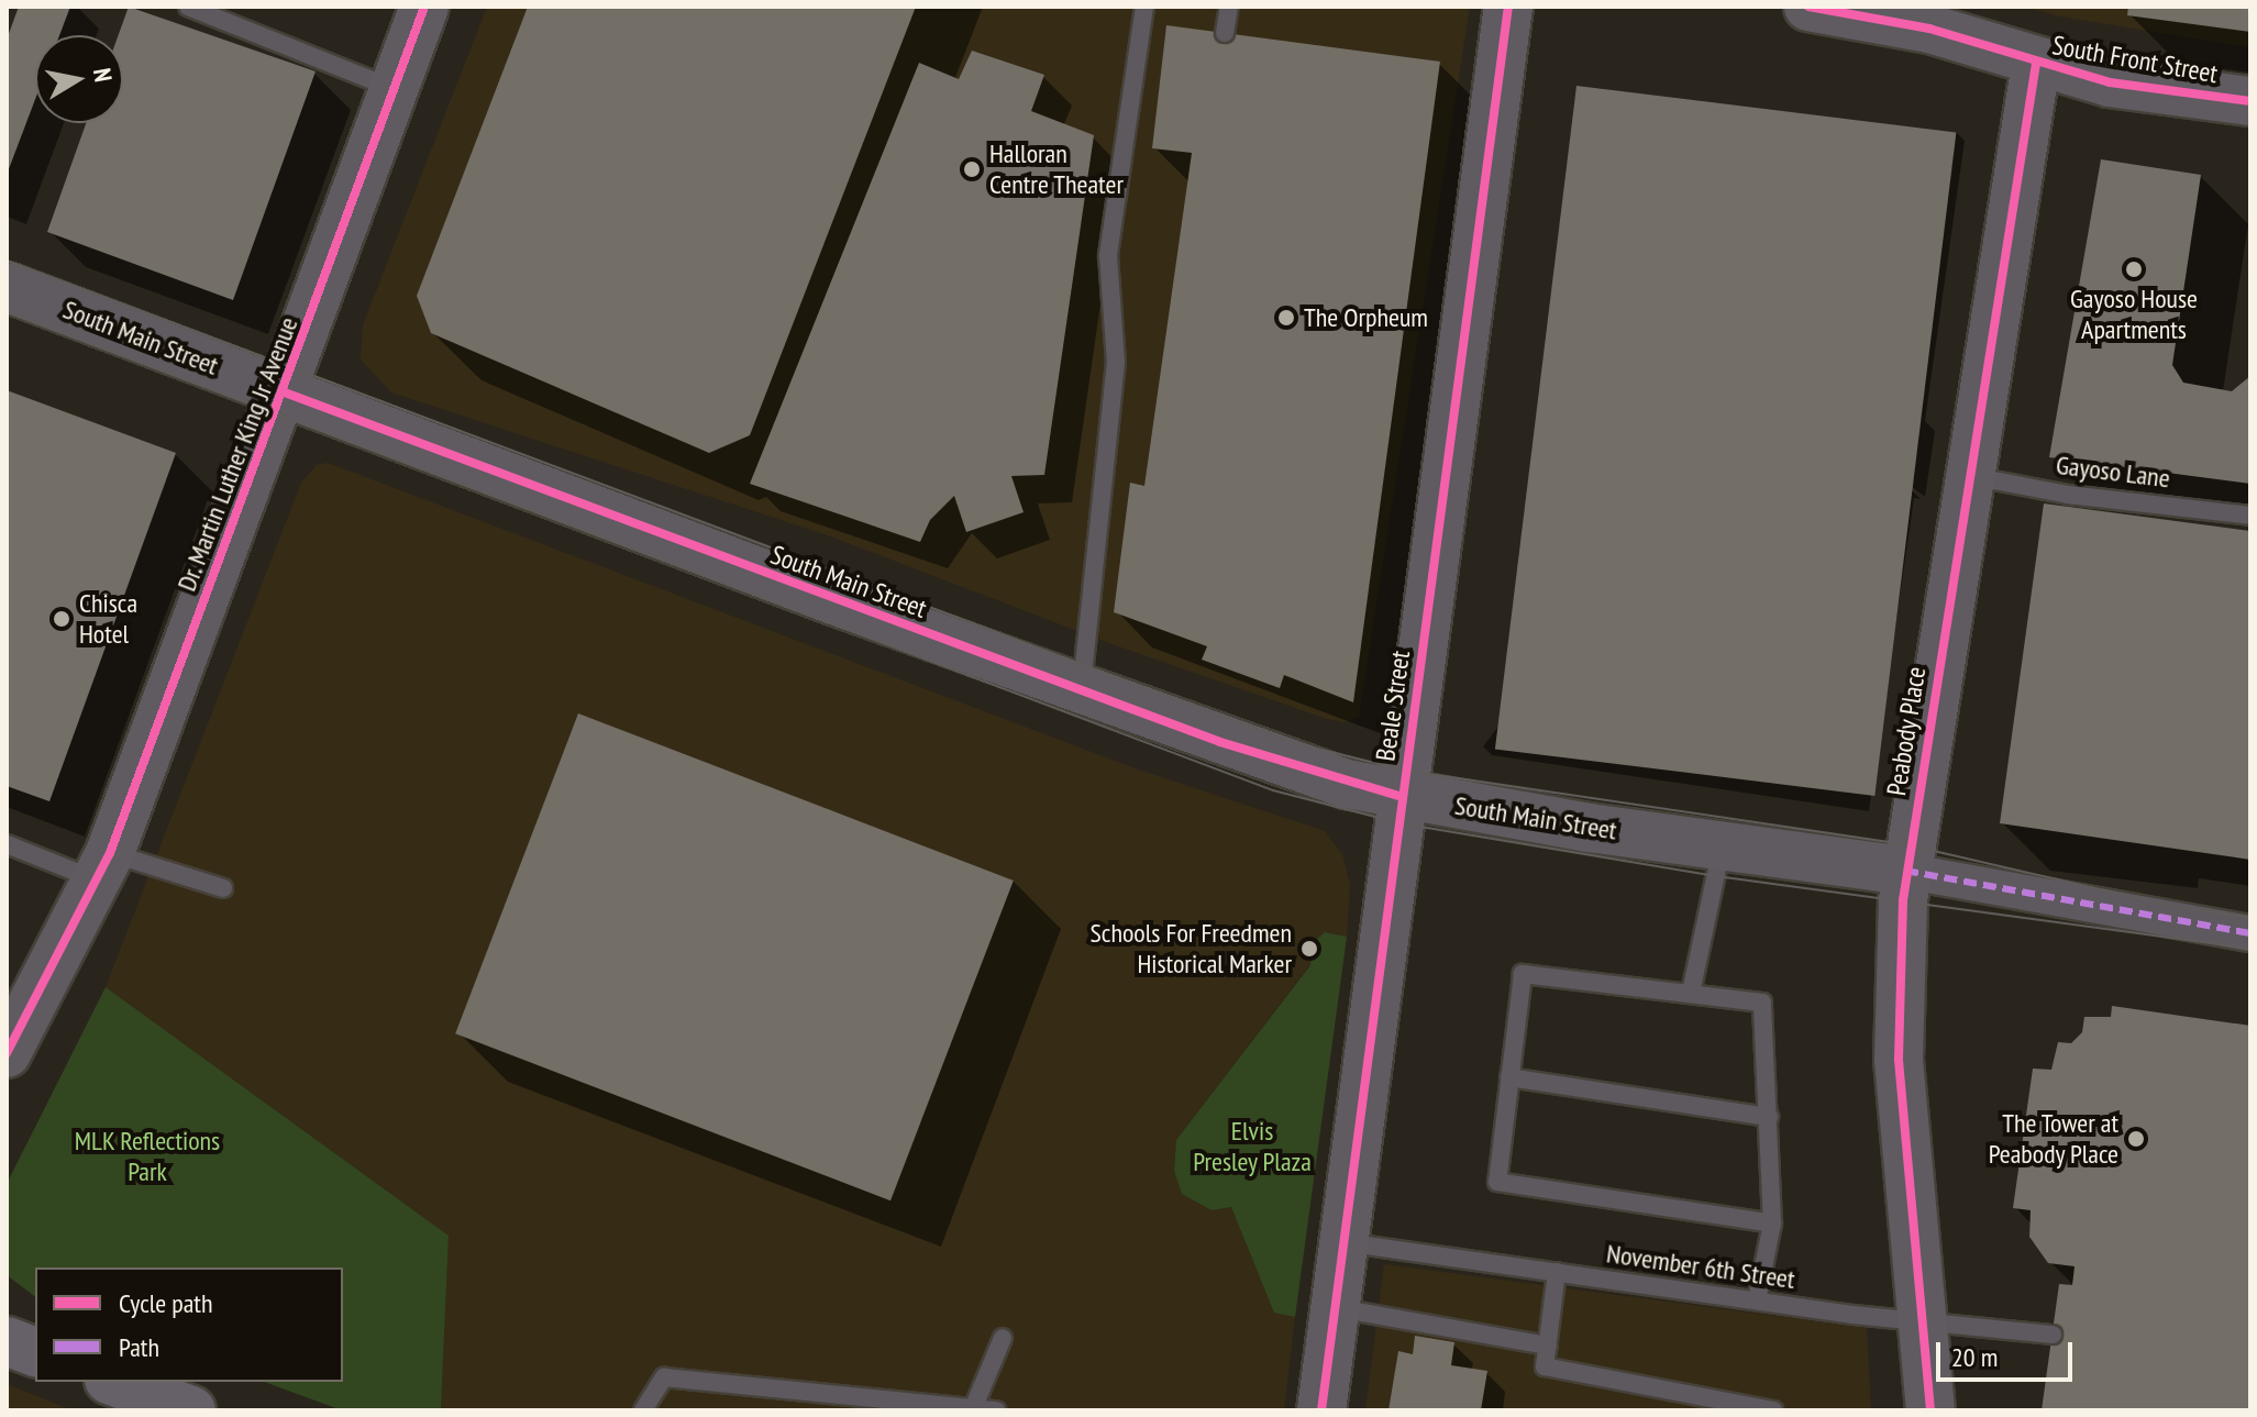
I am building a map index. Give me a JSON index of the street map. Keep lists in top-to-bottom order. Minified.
{"streets":{"street":["South Front Street","South Main Street","Dr. Martin Luther King Jr Avenue","Beale Street","Peabody Place"],"lane":["Gayoso Lane","November 6th Street"]},"crossings":[["South Front Street","Peabody Place"],["South Main Street","Dr. Martin Luther King Jr Avenue"],["South Main Street","Beale Street"],["South Main Street","Peabody Place"],["Gayoso Lane","Peabody Place"],["Beale Street","November 6th Street"],["Peabody Place","November 6th Street"]],"parks":["Elvis Presley Plaza","MLK Reflections Park"],"places":["Halloran Centre Theater","Gayoso House Apartments","The Orpheum","Chisca Hotel","Schools For Freedmen Historical Marker","The Tower at Peabody Place"],"legend":["Cycle path","Path"],"scale_bar":"20 m","north":"right"}
